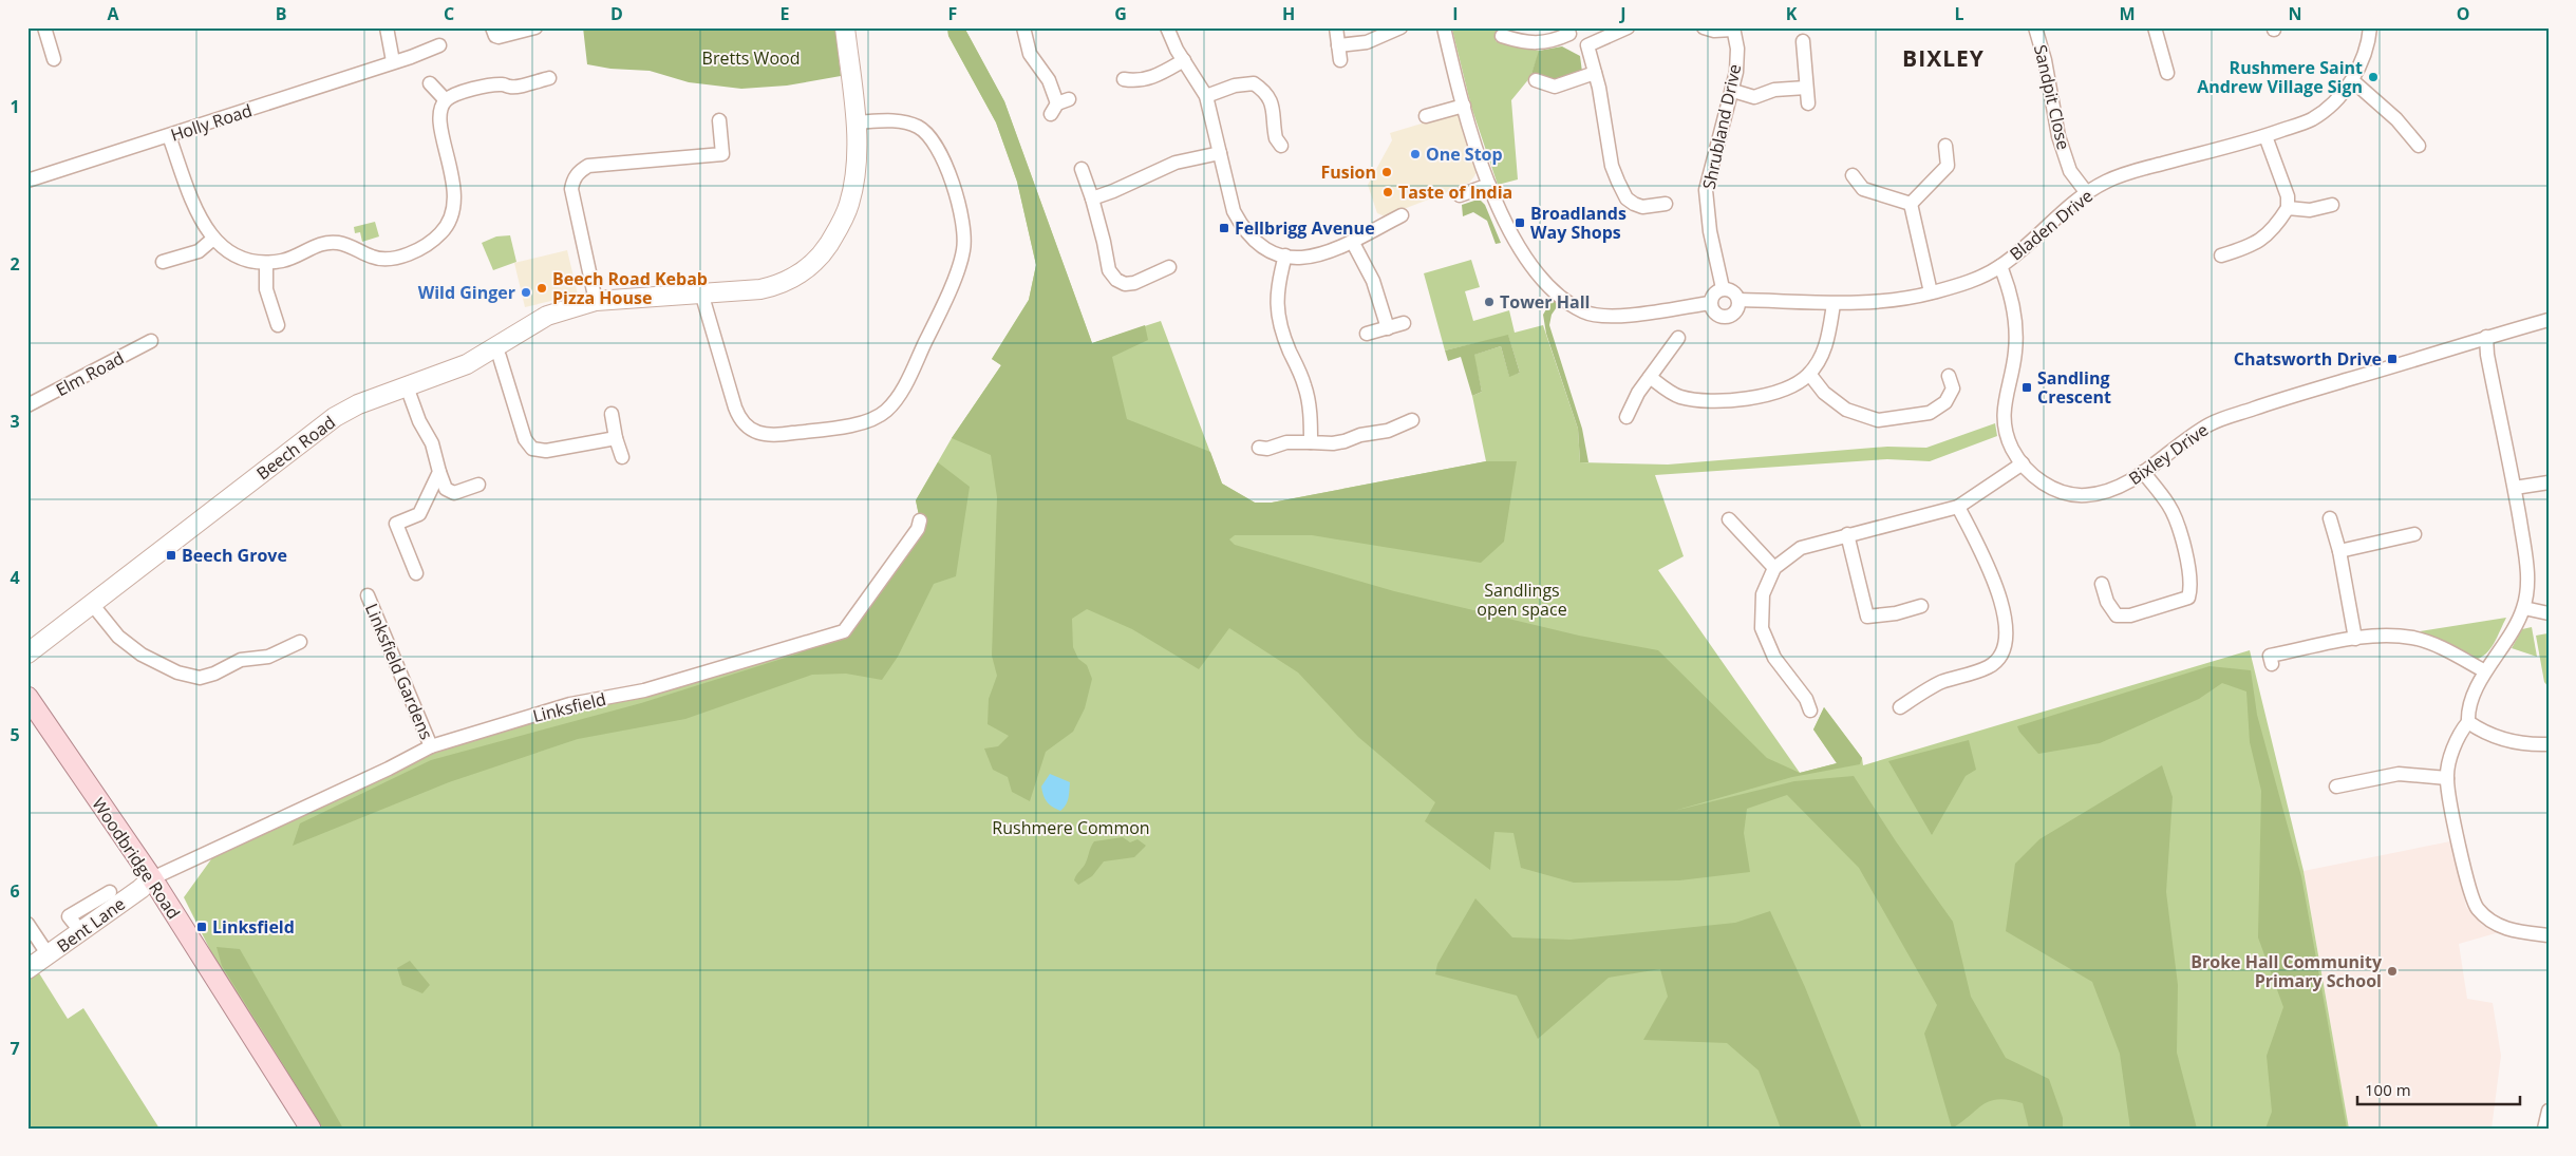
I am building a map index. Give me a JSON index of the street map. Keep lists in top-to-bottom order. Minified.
{"streets":{"main road":["Woodbridge Road"],"street":["Sandpit Close","Holly Road","Shrubland Drive","Bladen Drive","Elm Road","Beech Road","Bixley Drive","Linksfield Gardens","Linksfield","Bent Lane"]},"crossings":[["Sandpit Close","Bladen Drive"],["Shrubland Drive","Bladen Drive"],["Bladen Drive","Bixley Drive"],["Linksfield Gardens","Linksfield"],["Linksfield","Woodbridge Road"],["Linksfield","Bent Lane"],["Woodbridge Road","Bent Lane"]],"districts":["BIXLEY"],"parks":["Bretts Wood","Sandlings open space","Rushmere Common"],"places":{"other":["Rushmere Saint Andrew Village Sign","One Stop","Fusion","Taste of India","Beech Road Kebab Pizza House","Wild Ginger","Tower Hall","Broke Hall Community Primary School"],"transit":["Broadlands Way Shops","Fellbrigg Avenue","Chatsworth Drive","Sandling Crescent","Beech Grove","Linksfield"]},"scale_bar":"100 m","grid":{"columns":["A","B","C","D","E","F","G","H","I","J","K","L","M","N","O"],"rows":["1","2","3","4","5","6","7"]}}
